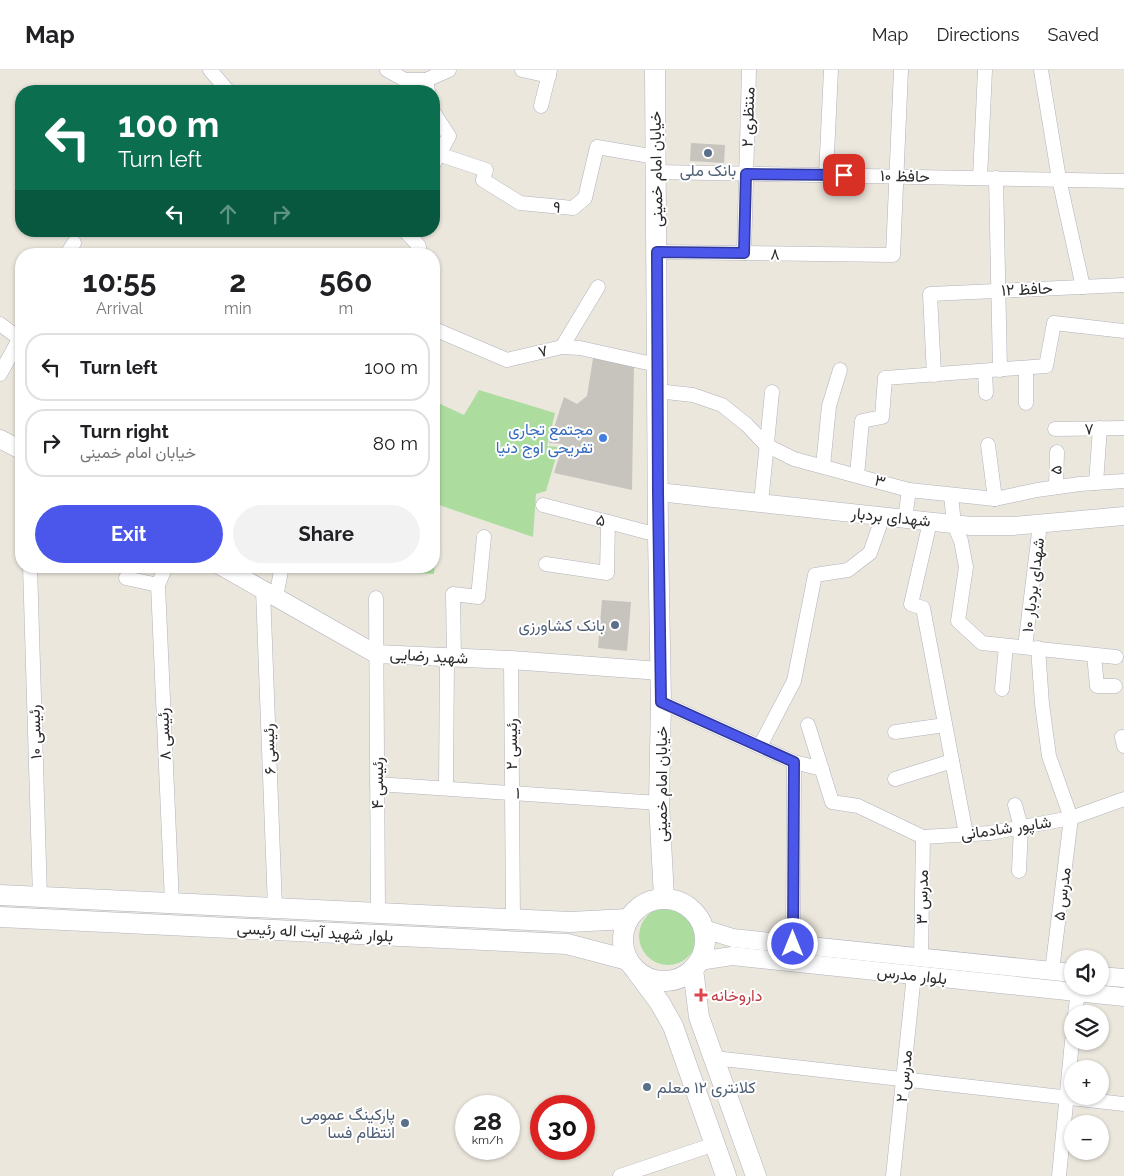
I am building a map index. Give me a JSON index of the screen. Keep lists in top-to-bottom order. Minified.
{"streets":{"main road":["خیابان امام خمینی","بلوار شهید آیت اله رئیسی"],"street":["منتظری ۲","حافظ ۱۰","۹","۸","حافظ ۱۲","۷","۵","۳","شهدای بردبار","شهدای بردبار ۱۰","شهید رضایی","رئیسی ۱۰","رئیسی ۸","رئیسی ۲","رئیسی ۶","رئیسی ۴","۱","شاپور شادمانی","مدرس ۵","مدرس ۳","بلوار مدرس","مدرس ۲"]},"crossings":[["منتظری ۲","حافظ ۱۰"],["منتظری ۲","۸"],["خیابان امام خمینی","حافظ ۱۰"],["خیابان امام خمینی","۹"],["خیابان امام خمینی","۸"],["خیابان امام خمینی","۷"],["خیابان امام خمینی","۵"],["خیابان امام خمینی","۳"],["خیابان امام خمینی","شهدای بردبار"],["خیابان امام خمینی","شهید رضایی"],["خیابان امام خمینی","۱"],["خیابان امام خمینی","بلوار شهید آیت اله رئیسی"],["خیابان امام خمینی","بلوار مدرس"],["حافظ ۱۰","۹"],["حافظ ۱۰","۸"],["۵","۳"],["شهدای بردبار","شهدای بردبار ۱۰"],["شهدای بردبار ۱۰","شاپور شادمانی"],["شهدای بردبار ۱۰","مدرس ۵"],["شهید رضایی","رئیسی ۲"],["شهید رضایی","رئیسی ۶"],["شهید رضایی","رئیسی ۴"],["رئیسی ۱۰","بلوار شهید آیت اله رئیسی"],["رئیسی ۸","بلوار شهید آیت اله رئیسی"],["رئیسی ۲","۱"],["رئیسی ۲","بلوار شهید آیت اله رئیسی"],["رئیسی ۶","بلوار شهید آیت اله رئیسی"],["رئیسی ۴","۱"],["رئیسی ۴","بلوار شهید آیت اله رئیسی"],["شاپور شادمانی","مدرس ۵"],["شاپور شادمانی","مدرس ۳"],["مدرس ۵","بلوار مدرس"],["مدرس ۳","بلوار مدرس"],["بلوار شهید آیت اله رئیسی","بلوار مدرس"],["بلوار مدرس","مدرس ۲"]],"places":{"other":["بانک ملی","مجتمع تجاری تفریحی اوج دنیا","بانک کشاورزی","کلانتری ۱۲ معلم","پارکینگ عمومی انتظام فسا"],"health":["داروخانه"]},"page":{"header":"Map","nav":["Map","Directions","Saved"],"turn":["100 m","Turn left"],"eta":["10:55","Arrival","2","min","560","m"],"list":[{"name":"Turn left","value":"100 m"},{"name":"Turn right","note":"خیابان امام خمینی","value":"80 m"}],"buttons":["Exit","Share"],"map_buttons":["+","−"],"speed":"28 km/h","limit":"30"}}
